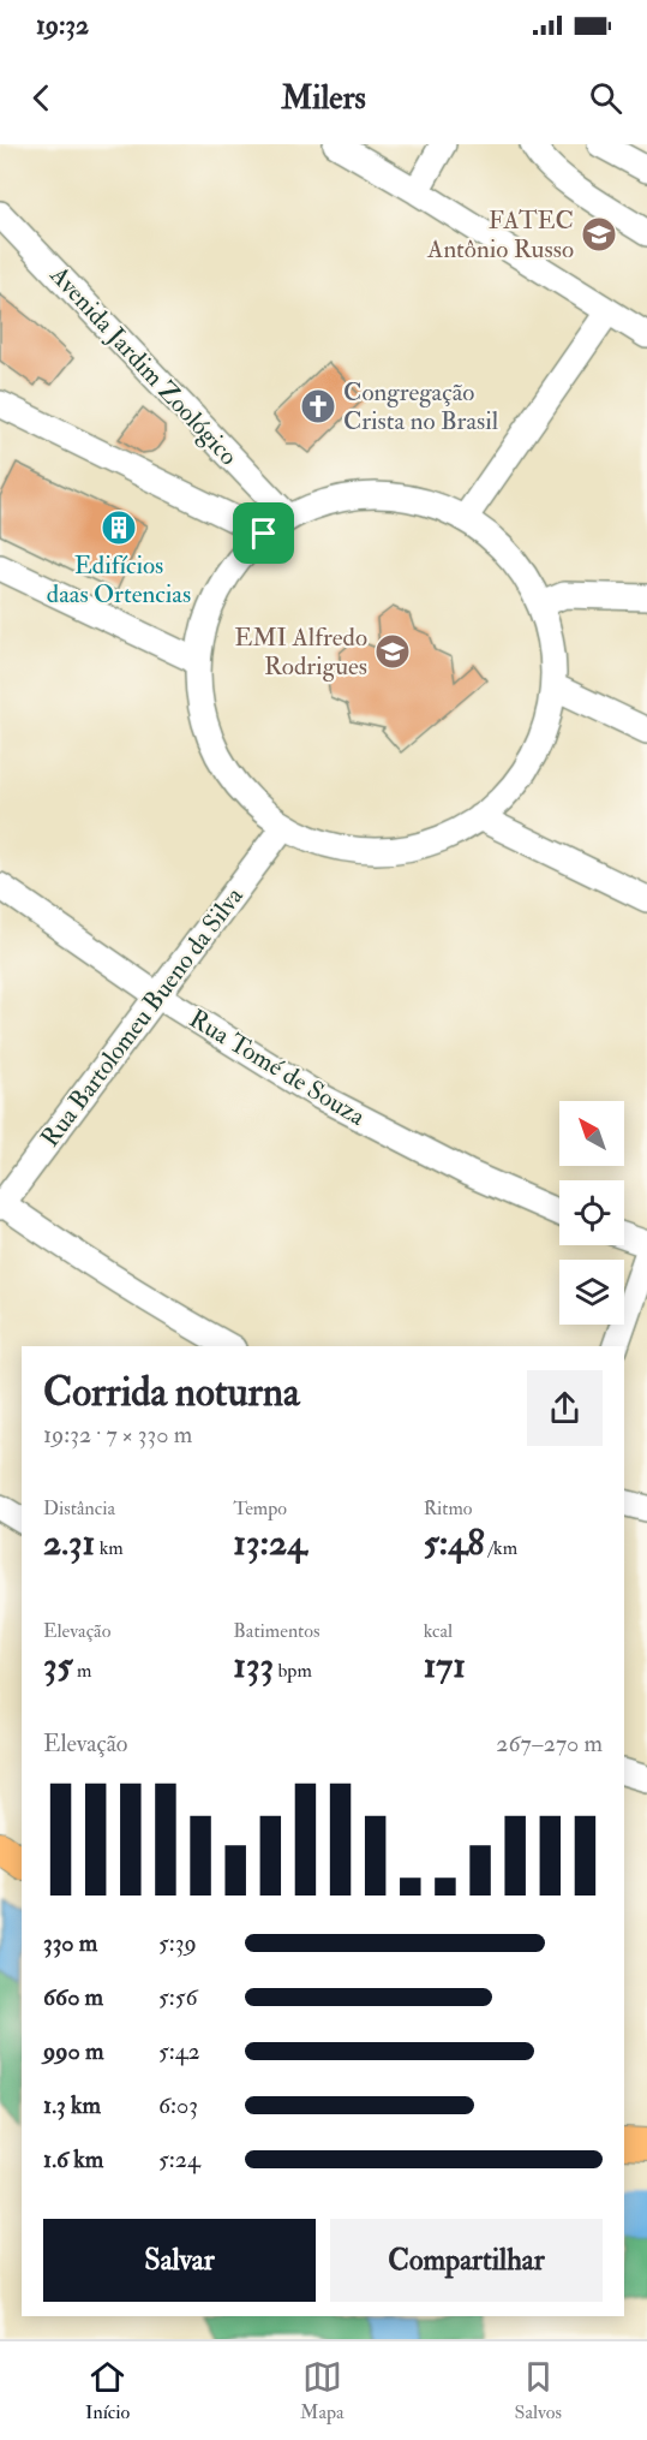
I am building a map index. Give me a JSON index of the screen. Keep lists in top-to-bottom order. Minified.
{"streets":{"street":["Avenida Jardim Zoológico","Rua Bartolomeu Bueno da Silva","Rua Tomé de Souza"]},"crossings":[["Rua Bartolomeu Bueno da Silva","Rua Tomé de Souza"]],"places":{"school or university":["FATEC Antônio Russo","EMI Alfredo Rodrigues"],"church":["Congregação Crista no Brasil"],"building":["Edifícios daas Ortencias"]},"north":"top left","page":{"status":"19:32","header":"Milers","heading":["Corrida noturna","19:32 · 7 × 330 m"],"stats":[["Distância","2.31 km"],["Tempo","13:24"],["Ritmo","5:48 /km"],["Elevação","35 m"],["Batimentos","133 bpm"],["kcal","171"]],"chart":["Elevação","267–270 m"],"list":[{"name":"330 m","note":"5:39"},{"name":"660 m","note":"5:56"},{"name":"990 m","note":"5:42"},{"name":"1.3 km","note":"6:03"},{"name":"1.6 km","note":"5:24"}],"buttons":["Salvar","Compartilhar"],"tabs":["Início","Mapa","Salvos"]}}
